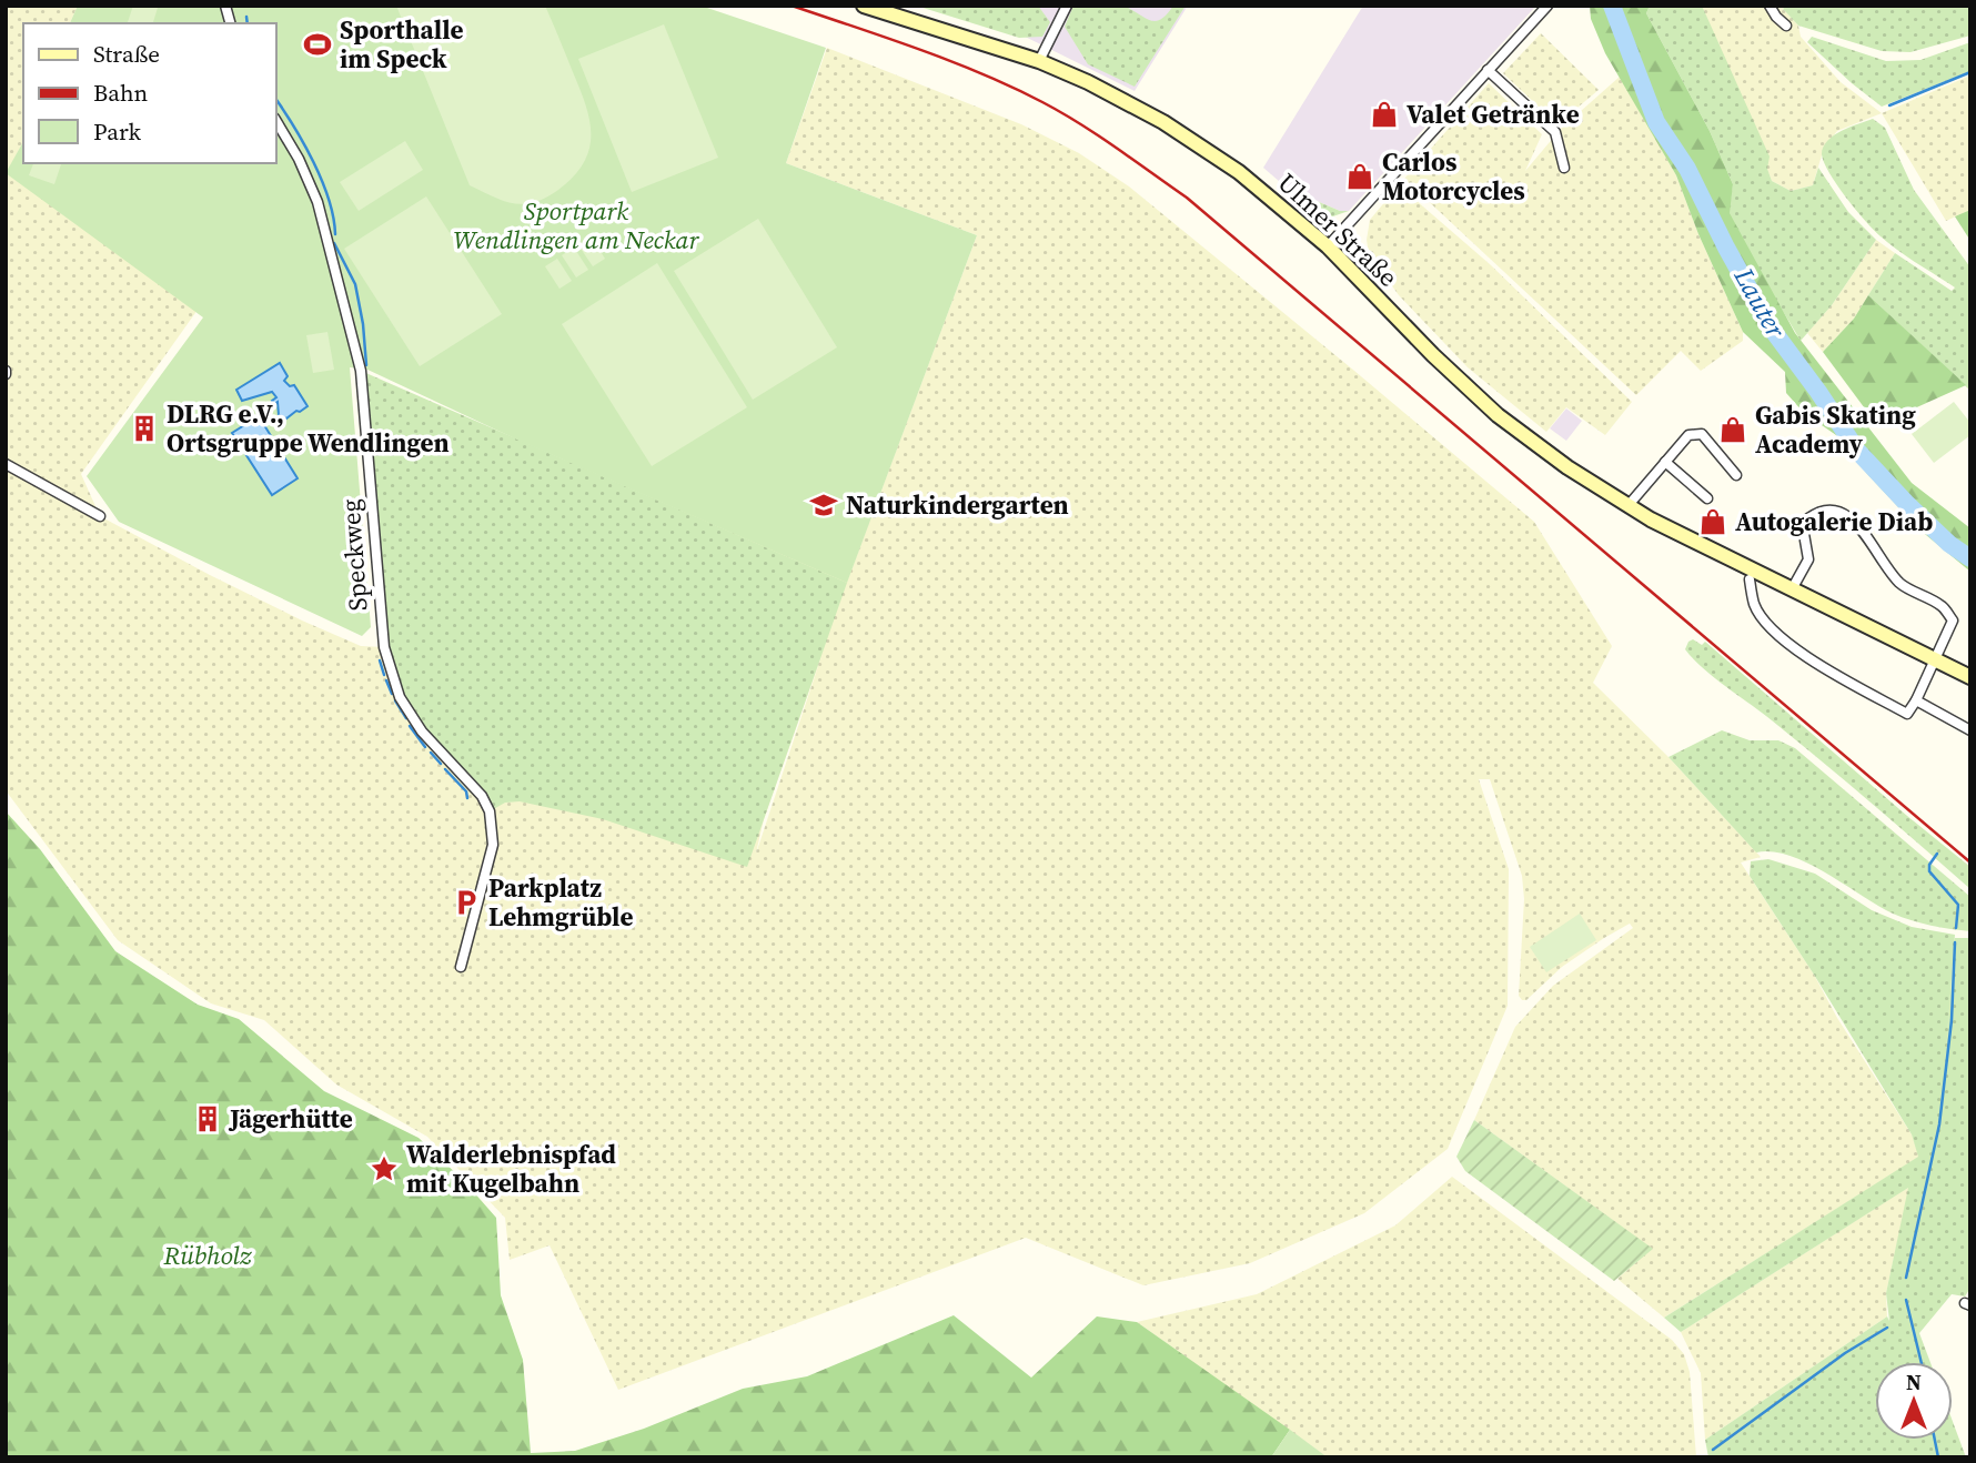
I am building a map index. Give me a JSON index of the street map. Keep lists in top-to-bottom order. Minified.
{"streets":{"main road":["Ulmer Straße"],"street":["Speckweg"]},"water":["Lauter"],"parks":["Sportpark Wendlingen am Neckar","Rübholz"],"places":{"sports":["Sporthalle im Speck"],"shop":["Valet Getränke","Carlos Motorcycles","Gabis Skating Academy","Autogalerie Diab"],"building":["DLRG e.V., Ortsgruppe Wendlingen","Jägerhütte"],"school or university":["Naturkindergarten"],"parking":["Parkplatz Lehmgrüble"],"place":["Walderlebnispfad mit Kugelbahn"]},"legend":["Straße","Bahn","Park"],"north":"top"}
